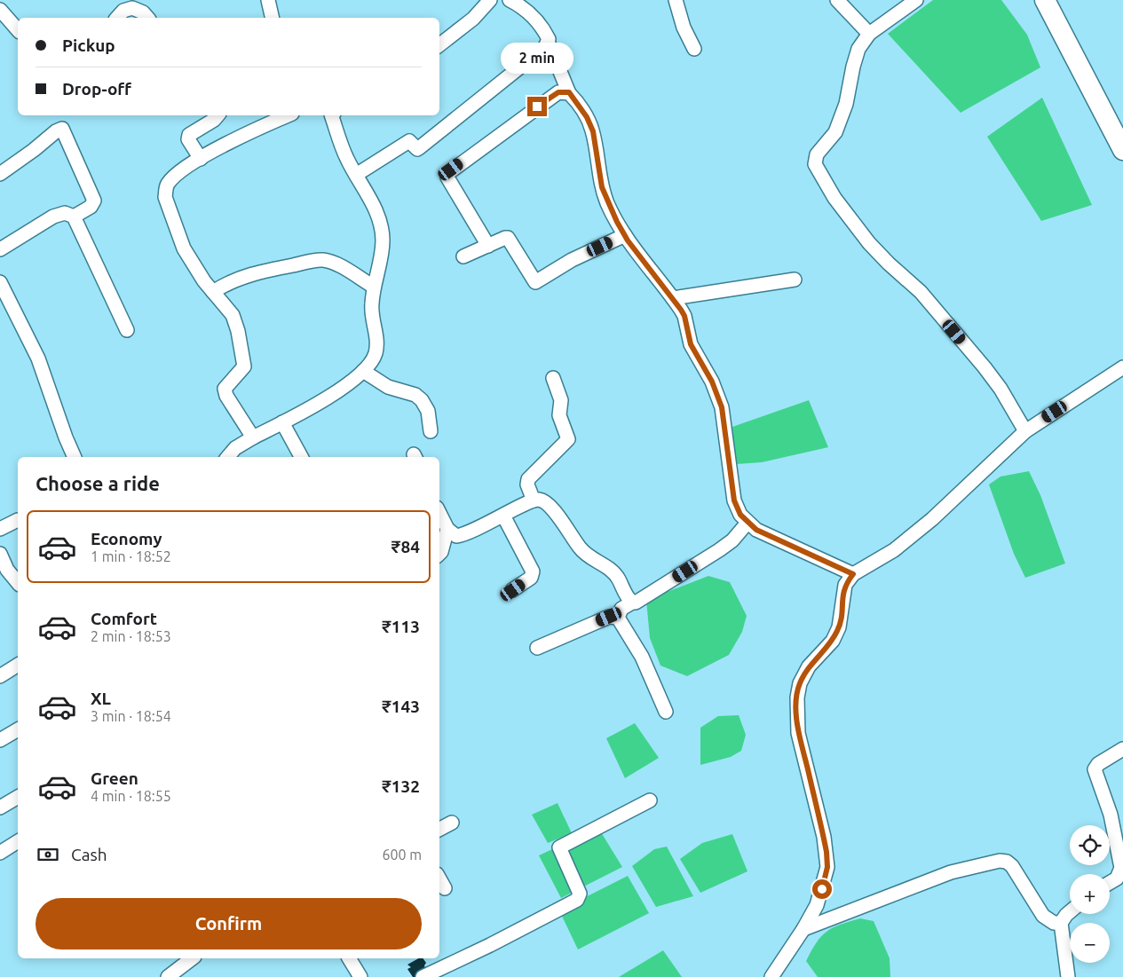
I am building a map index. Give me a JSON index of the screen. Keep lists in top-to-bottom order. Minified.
{"page":{"banner":["Pickup","Drop-off"],"bubble":"2 min","heading":"Choose a ride","list":[{"name":"Economy","note":"1 min · 18:52","value":"₹84"},{"name":"Comfort","note":"2 min · 18:53","value":"₹113"},{"name":"XL","note":"3 min · 18:54","value":"₹143"},{"name":"Green","note":"4 min · 18:55","value":"₹132"}],"map_buttons":["+","−"],"pay":["Cash","600 m"],"buttons":"Confirm"}}
